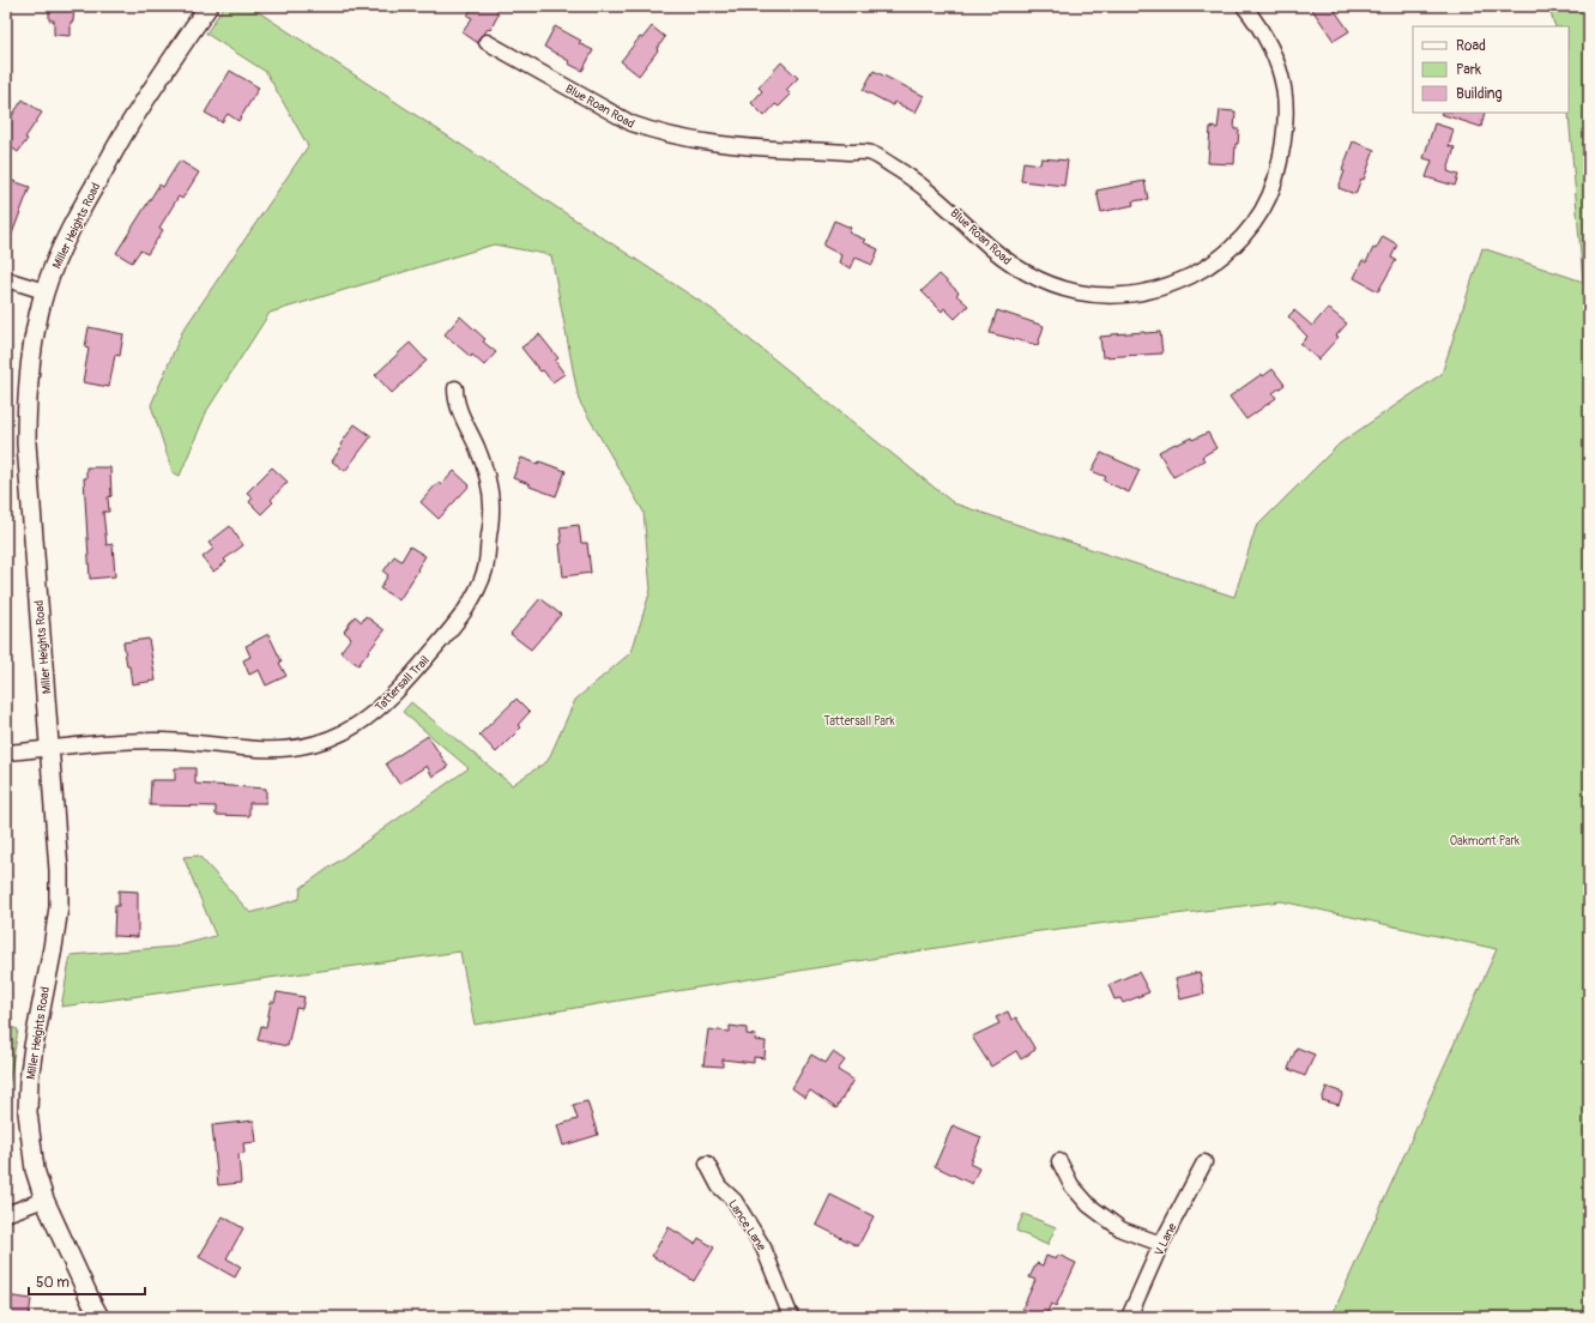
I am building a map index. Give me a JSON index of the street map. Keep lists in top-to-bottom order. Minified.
{"streets":{"street":["Blue Roan Road","Miller Heights Road","Tattersall Trail","Lance Lane","V Lane"]},"crossings":[["Miller Heights Road","Tattersall Trail"]],"parks":["Tattersall Park","Oakmont Park"],"legend":["Road","Park","Building"],"scale_bar":"50 m"}
